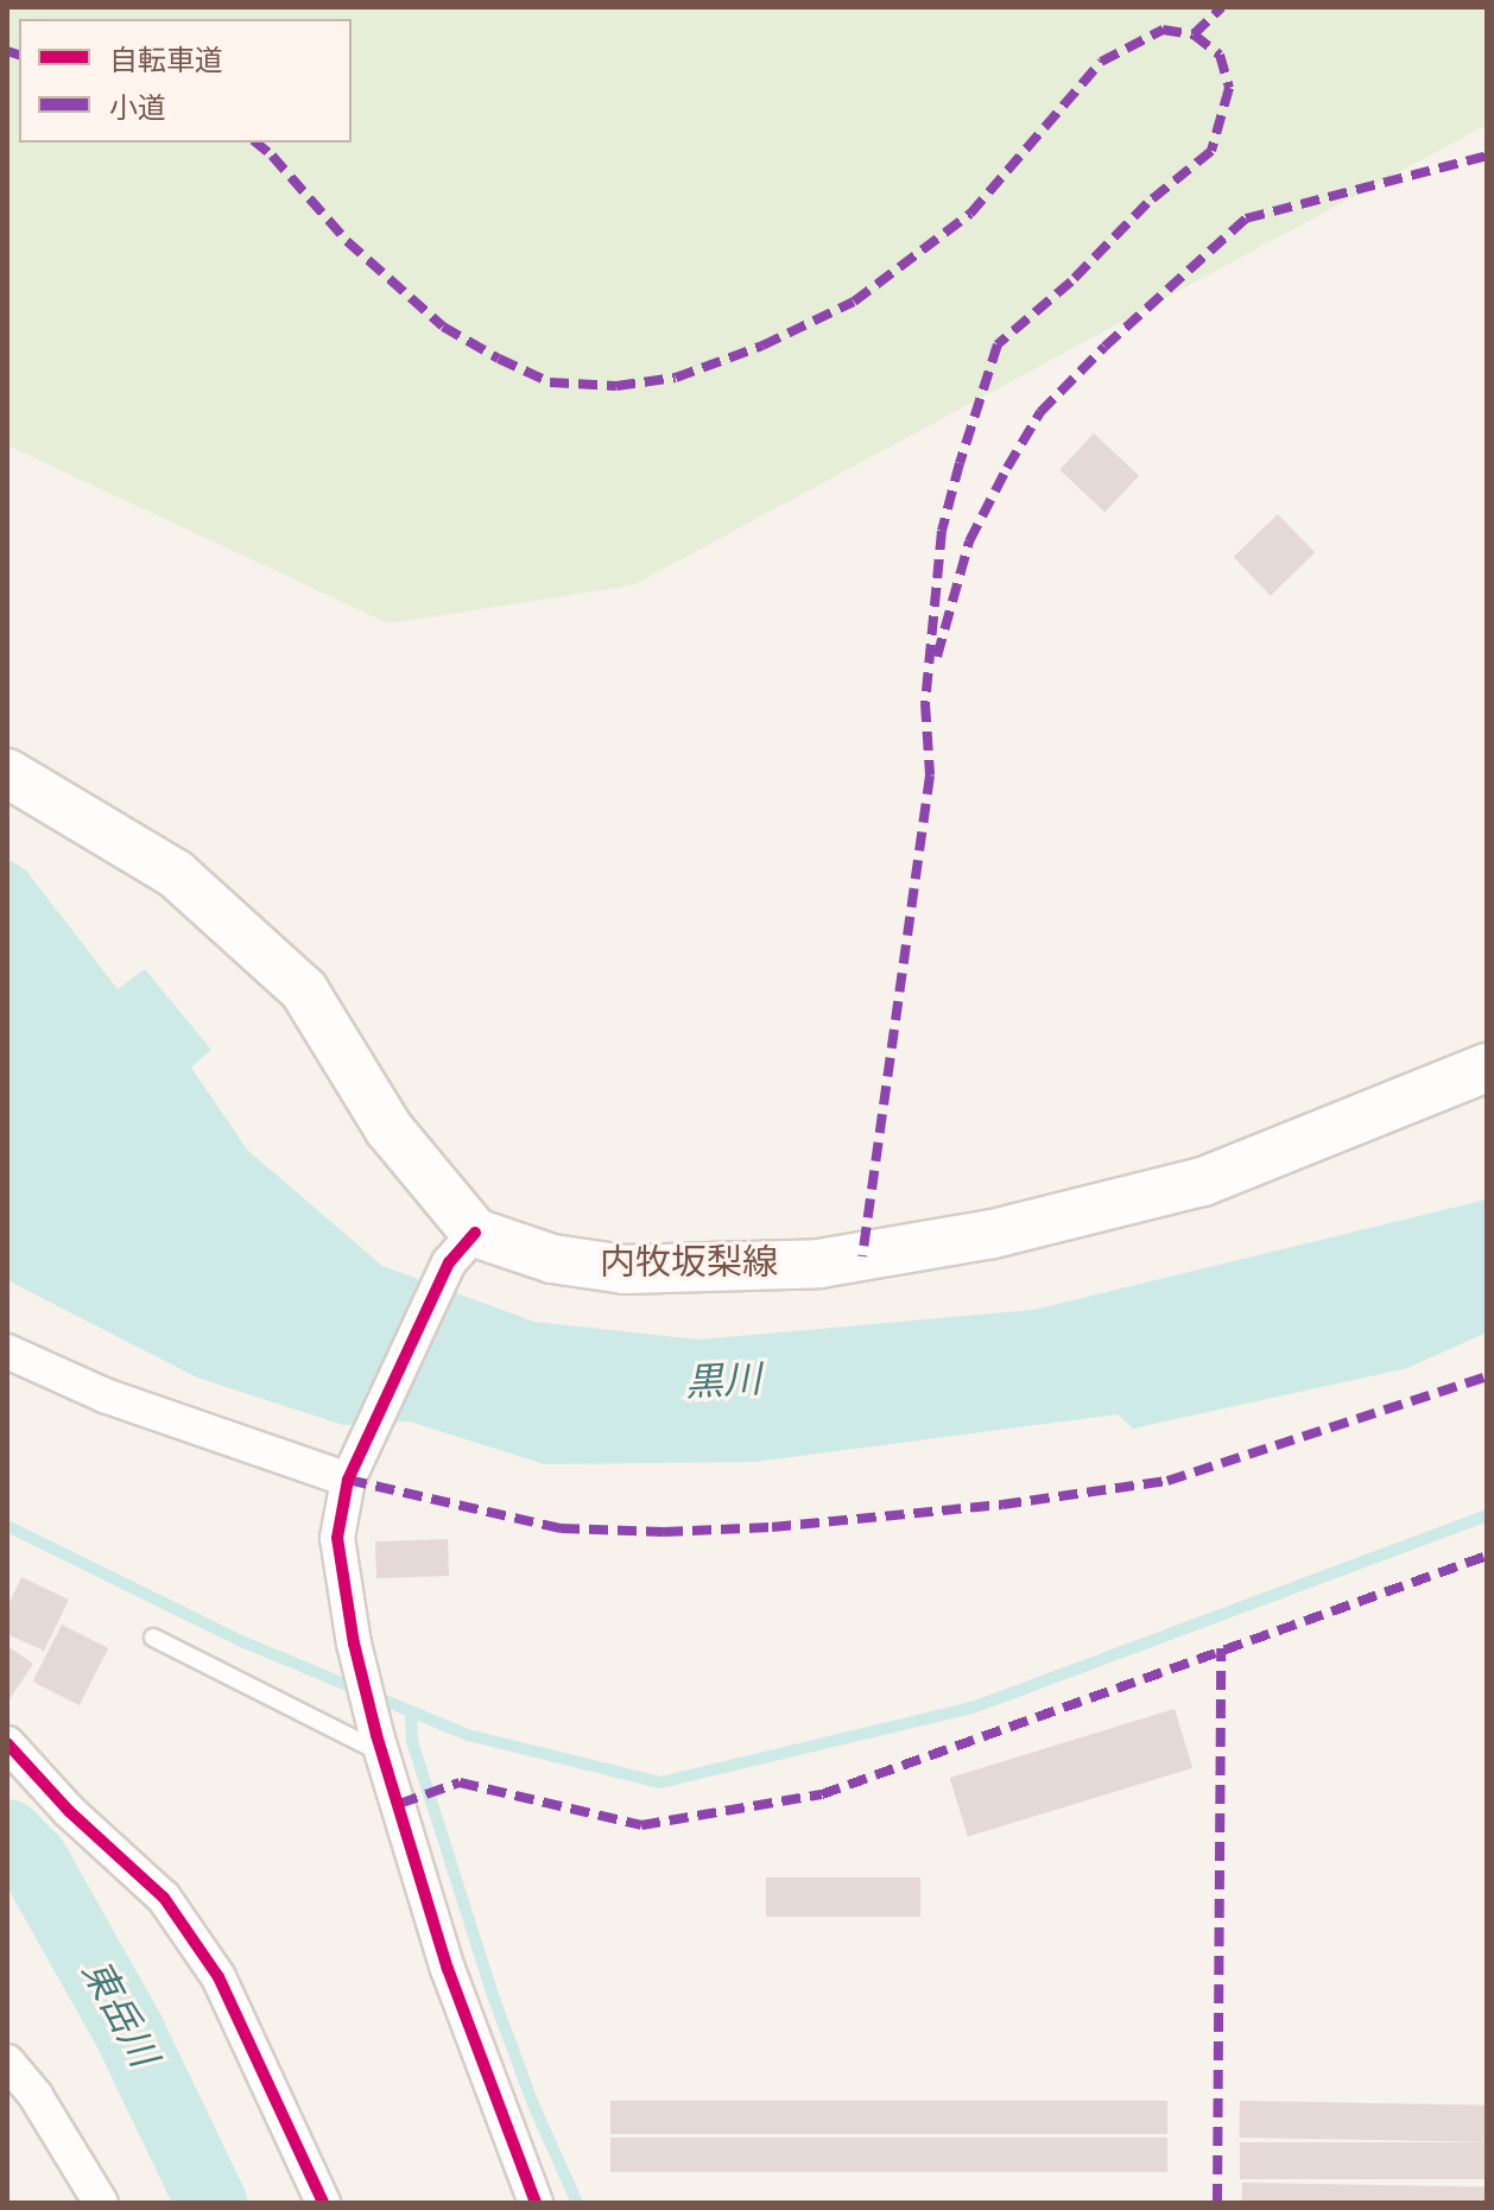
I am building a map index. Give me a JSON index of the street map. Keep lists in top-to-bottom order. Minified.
{"streets":{"main road":["内牧坂梨線"]},"water":["黒川","東岳川"],"legend":["自転車道","小道"]}
